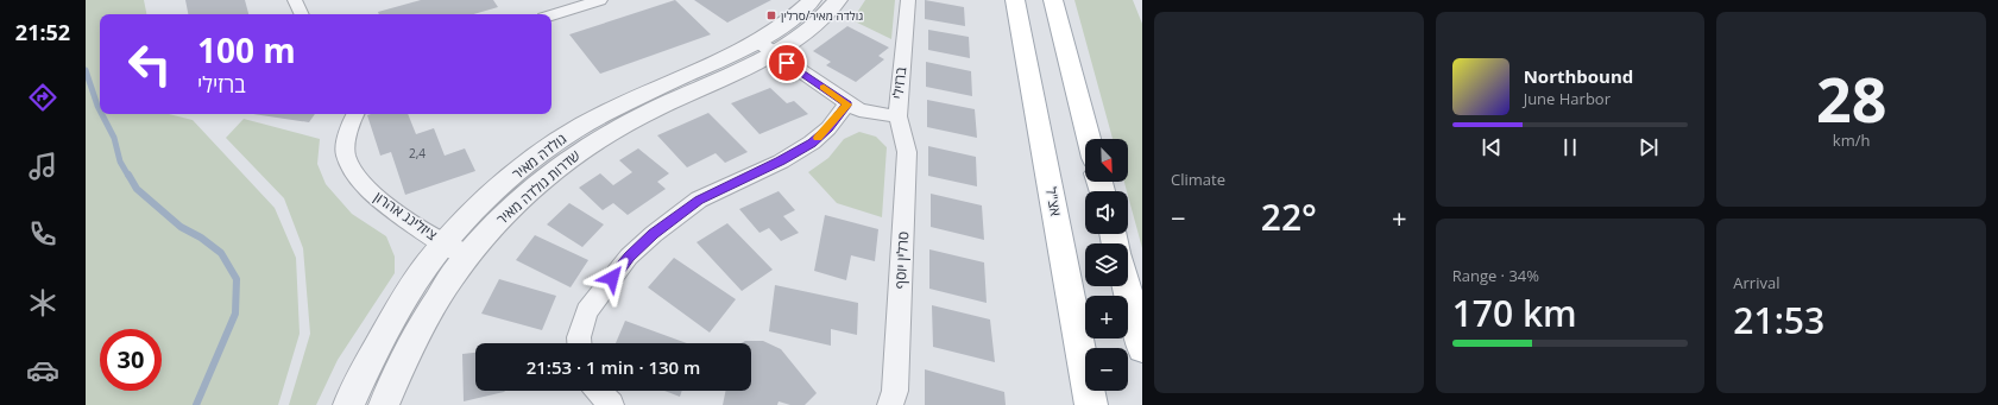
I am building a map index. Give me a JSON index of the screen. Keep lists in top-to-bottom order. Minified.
{"streets":{"main road":["אצ\"ל"],"street":["ברזילי","גולדה מאיר","שדרות גולדה מאיר","ציזלינג אהרון","סרלין יוסף"]},"crossings":[["ברזילי","גולדה מאיר"],["ברזילי","שדרות גולדה מאיר"],["ברזילי","סרלין יוסף"],["גולדה מאיר","שדרות גולדה מאיר"],["גולדה מאיר","ציזלינג אהרון"],["שדרות גולדה מאיר","ציזלינג אהרון"]],"places":{"transit":["גולדה מאיר/סרלין"]},"house_numbers":["2,4"],"north":"bottom right","page":{"tabs":"21:52","tile":["Climate",["28","km/h"],["Range · 34%","170 km"],["Arrival","21:53"]],"turn":["100 m","ברזילי"],"song":["Northbound","June Harbor"],"map_buttons":["+","−"],"heat":["−","22°","+"],"limit":"30","trip":"21:53 · 1 min · 130 m"}}
